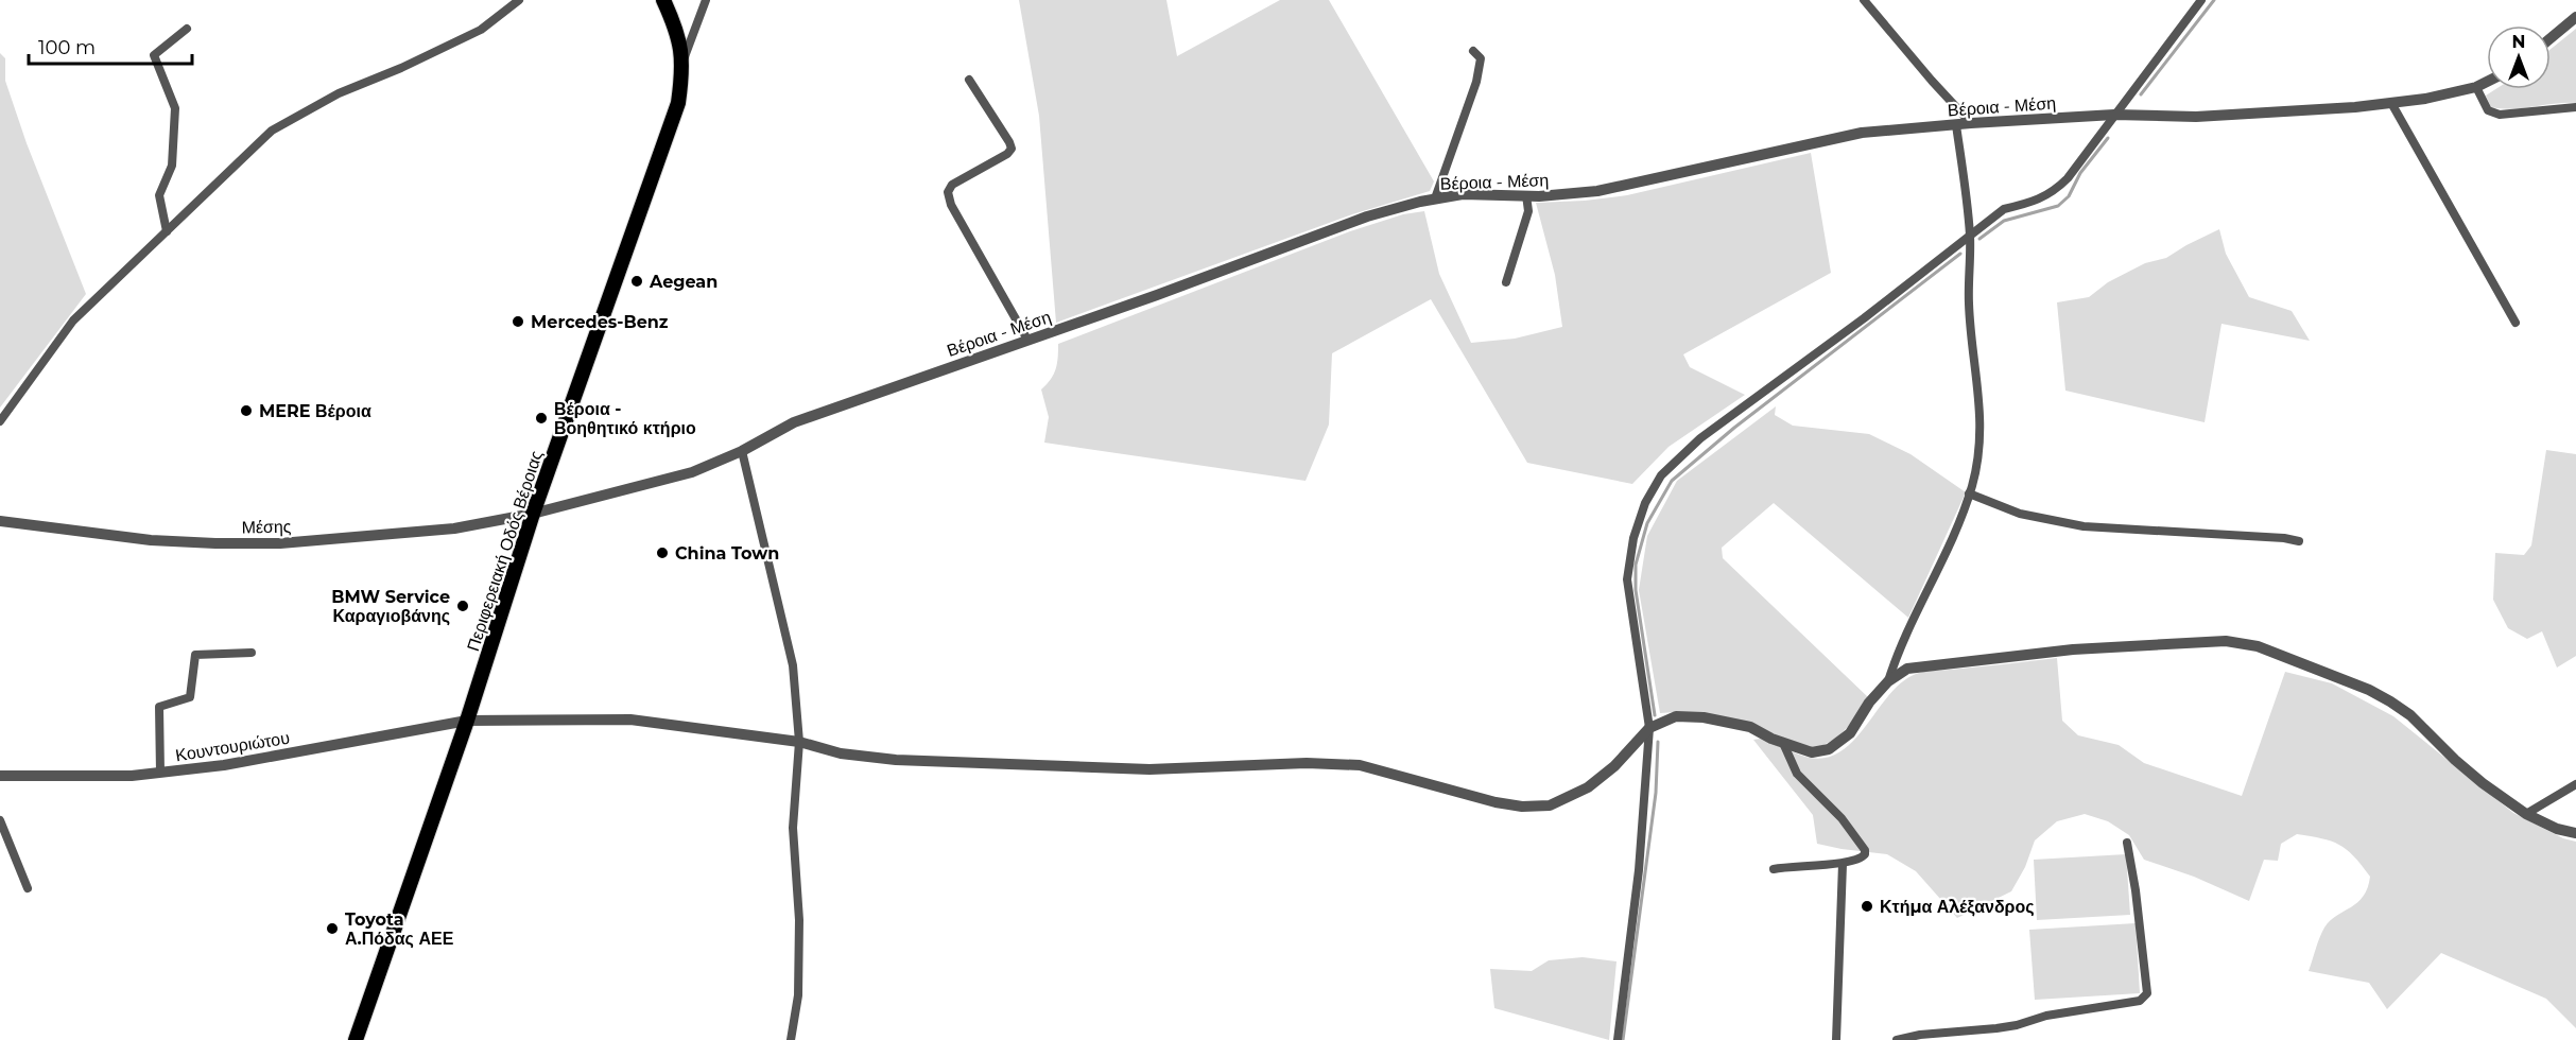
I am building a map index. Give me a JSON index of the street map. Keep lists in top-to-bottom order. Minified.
{"streets":{"main road":["Περιφερειακή Οδός Βέροιας"],"street":["Βέροια - Μέση","Μέσης","Κουντουριώτου"]},"crossings":[["Βέροια - Μέση","Μέσης"],["Βέροια - Μέση","Περιφερειακή Οδός Βέροιας"],["Μέσης","Περιφερειακή Οδός Βέροιας"],["Περιφερειακή Οδός Βέροιας","Κουντουριώτου"]],"places":["Aegean","Mercedes-Benz","MERE Βέροια","Βέροια - Βοηθητικό κτήριο","China Town","BMW Service Καραγιοβάνης","Κτήμα Αλέξανδρος","Toyota Α.Πόδας ΑΕΕ"],"scale_bar":"100 m","north":"top"}
